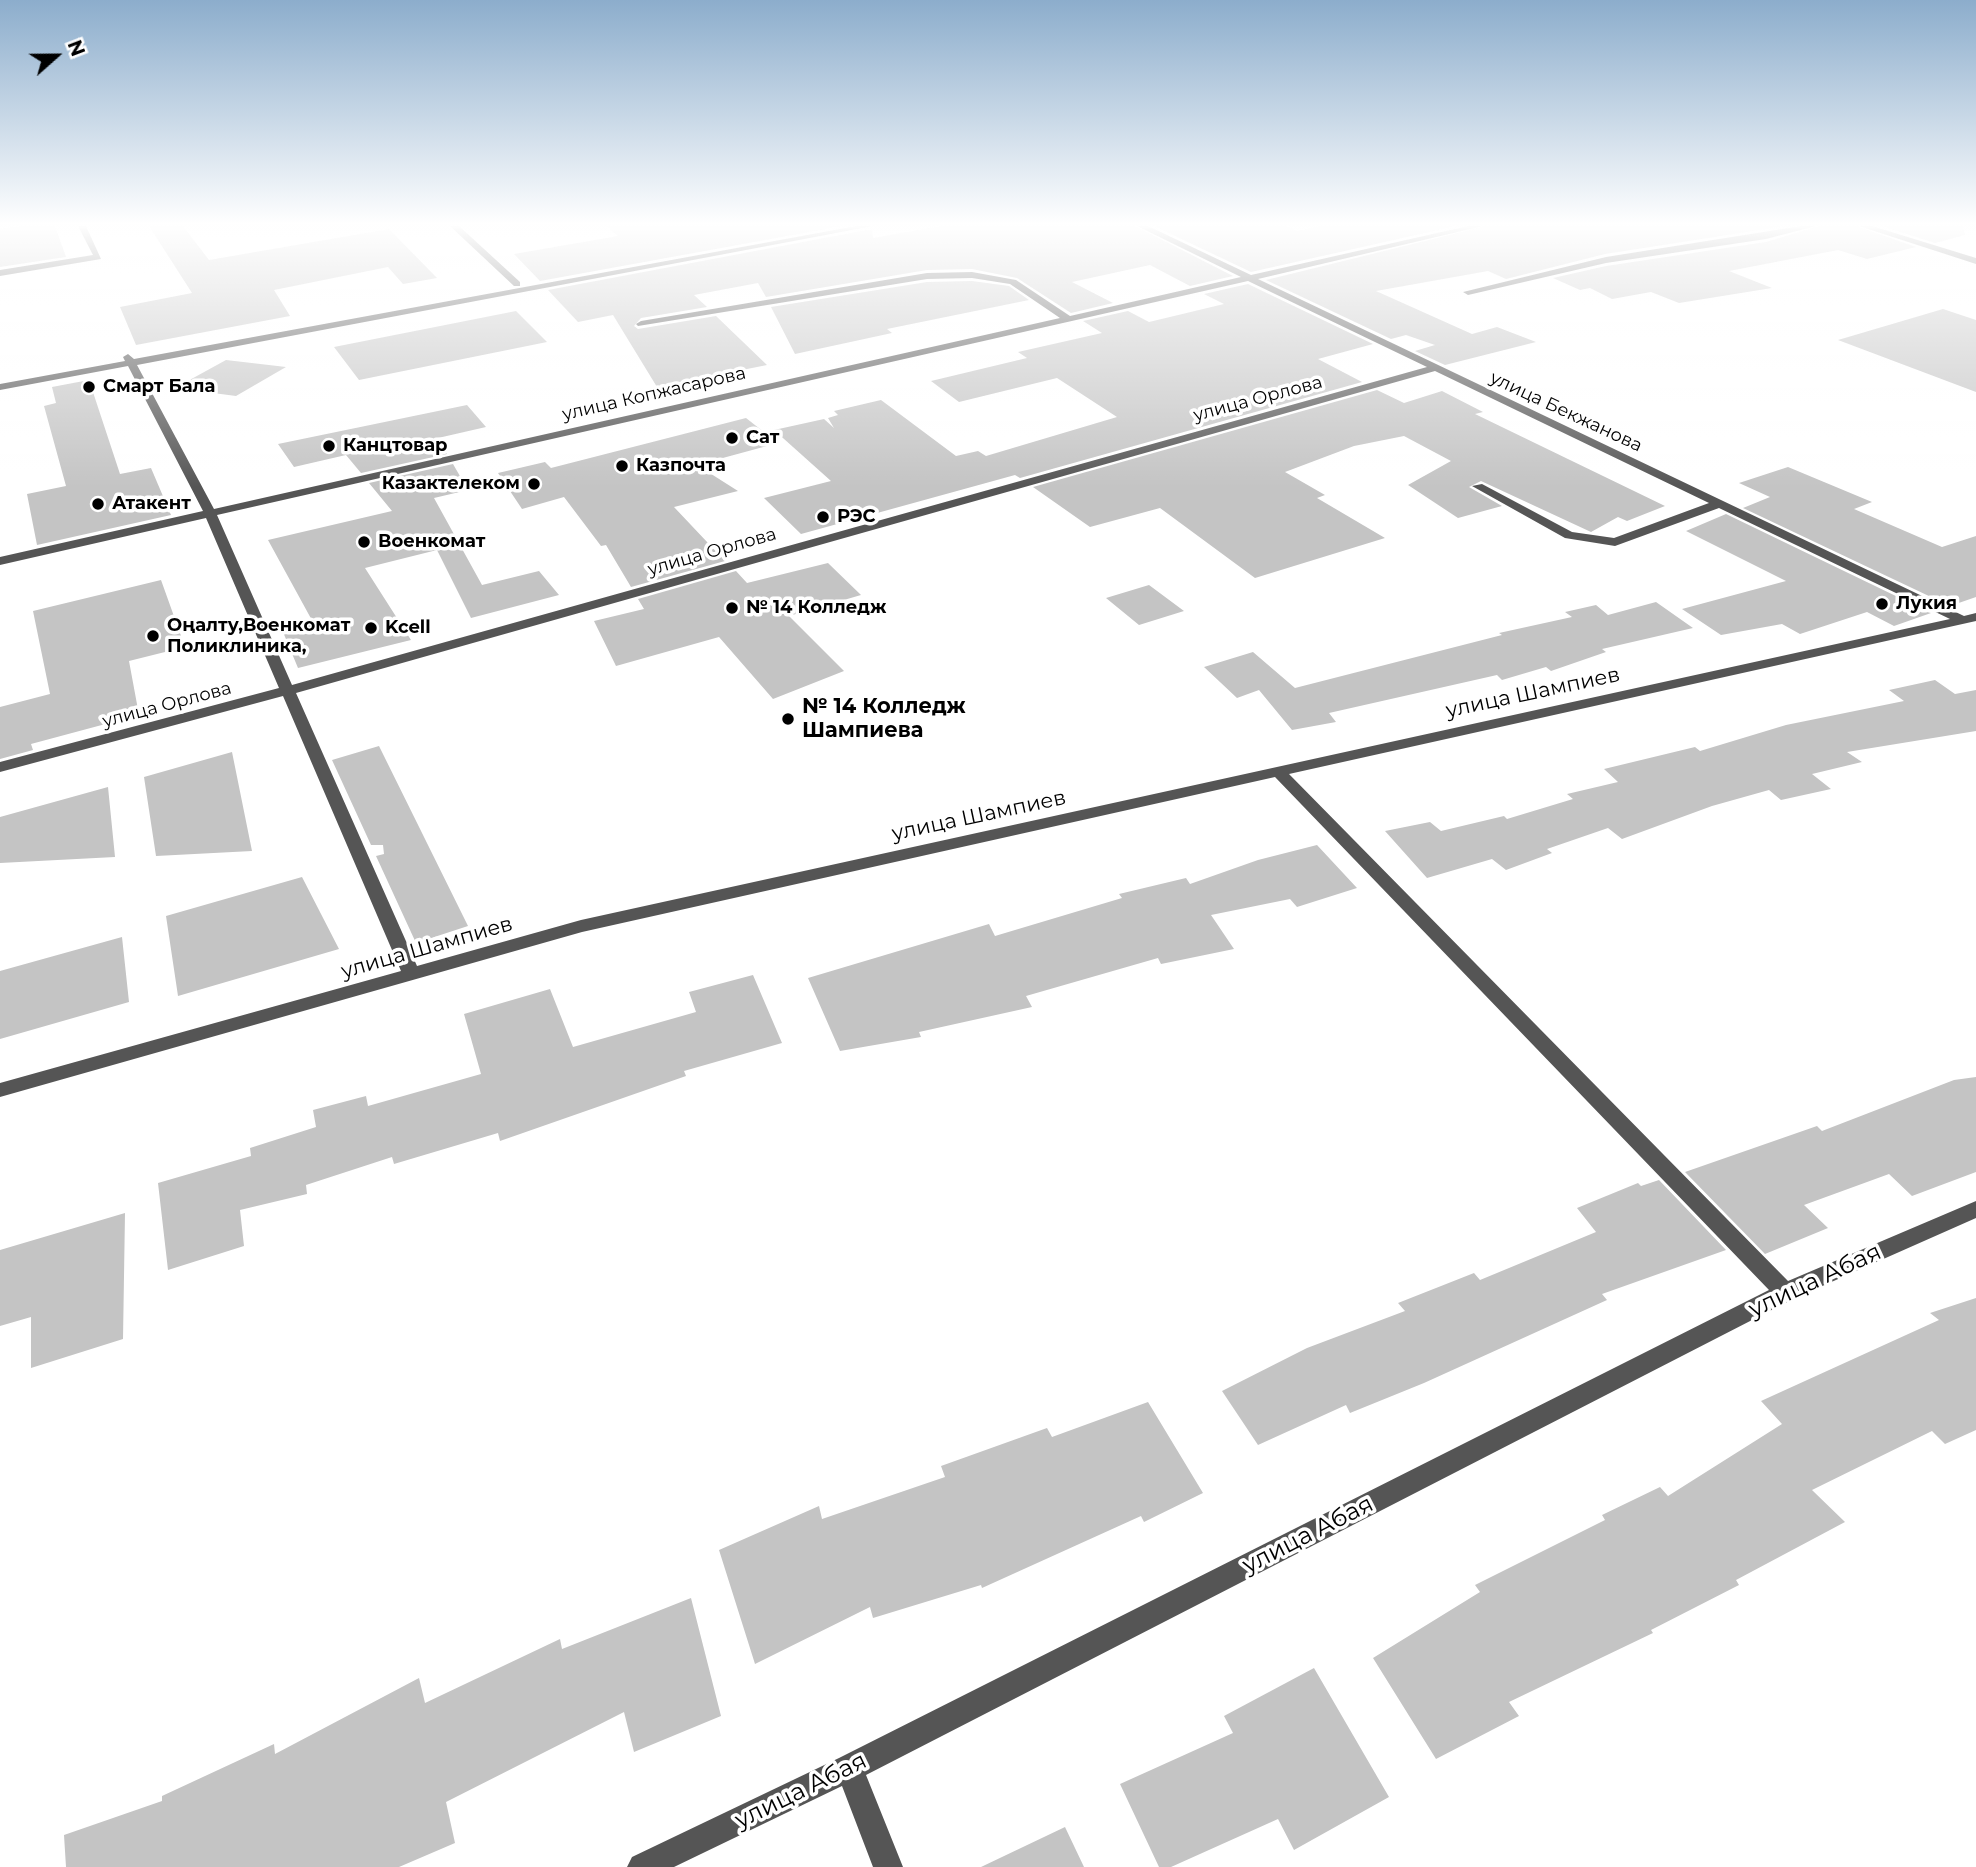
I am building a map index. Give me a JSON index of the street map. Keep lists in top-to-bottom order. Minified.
{"streets":{"street":["улица Копжасарова","улица Орлова","улица Бекжанова","улица Шампиев","улица Абая"]},"crossings":[["улица Орлова","улица Бекжанова"],["улица Бекжанова","улица Шампиев"]],"places":["Смарт Бала","Сат","Канцтовар","Казпочта","Казактелеком","Атакент","РЭС","Военкомат","Лукия","№ 14 Колледж","Kcell","Оңалту,Военкомат Поликлиника,","№ 14 Колледж Шампиева"],"north":"right"}
